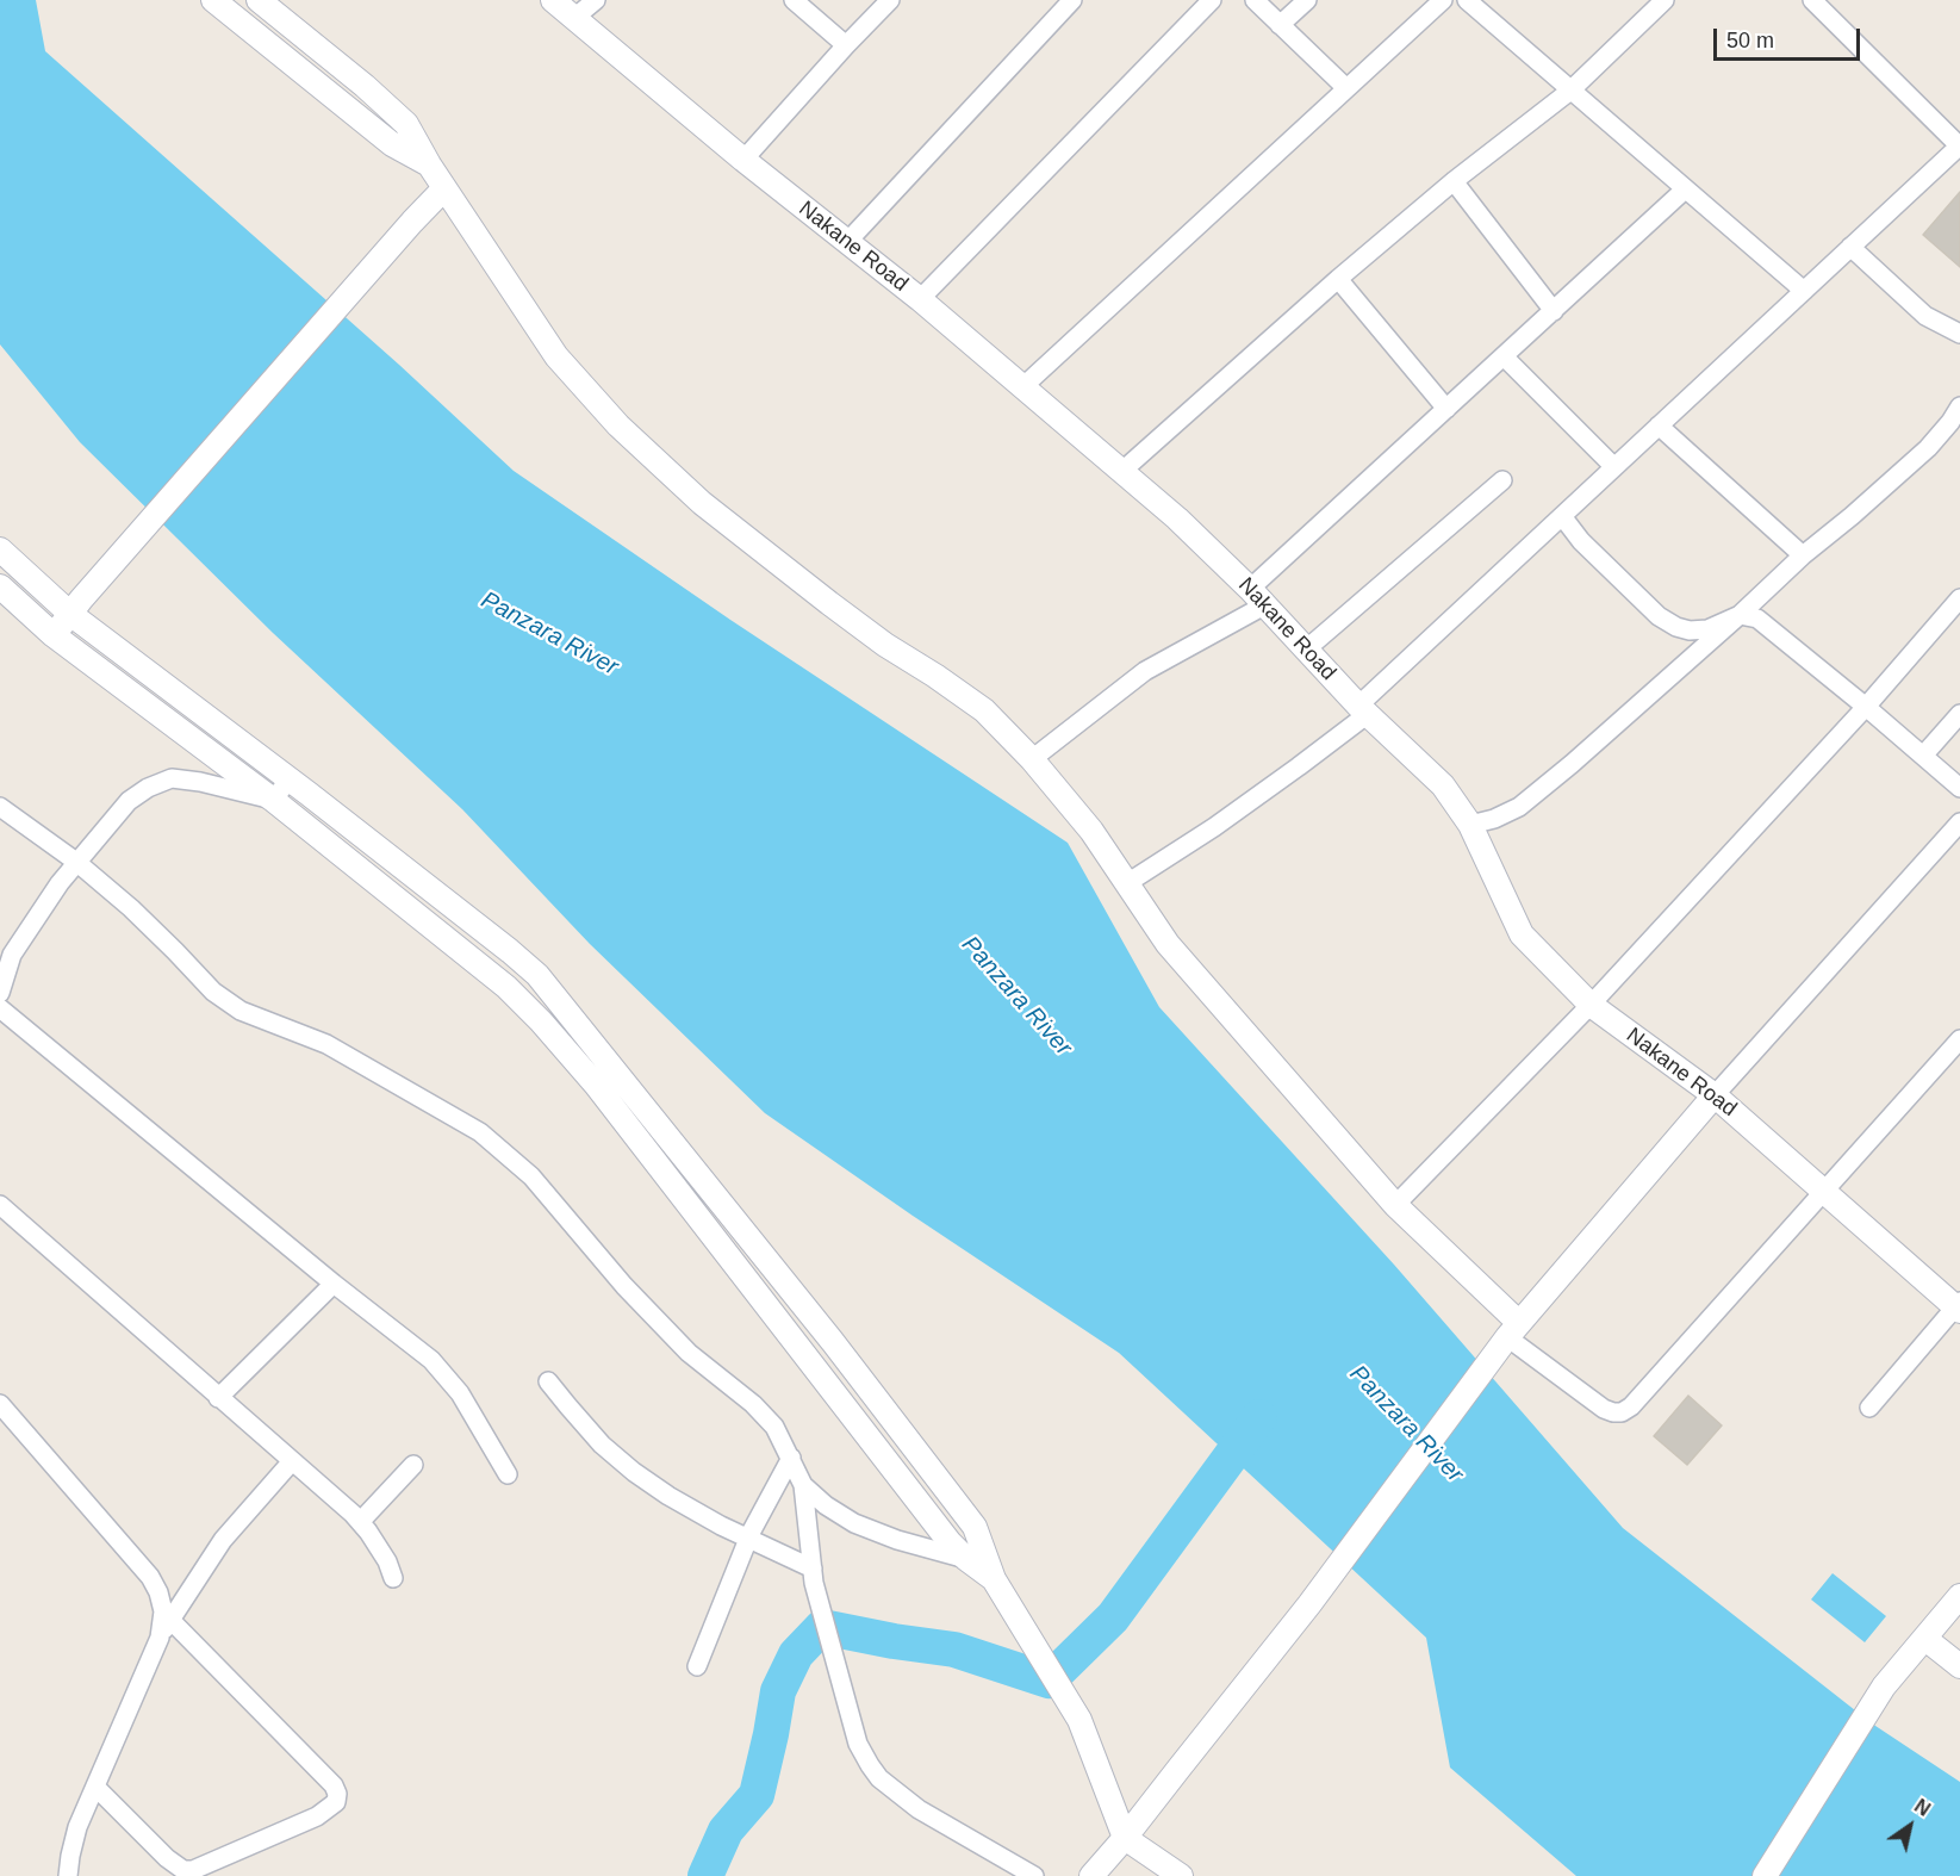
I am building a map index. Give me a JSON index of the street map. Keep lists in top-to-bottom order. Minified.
{"streets":{"street":["Nakane Road"]},"water":["Panzara River"],"scale_bar":"50 m","north":"top right"}
